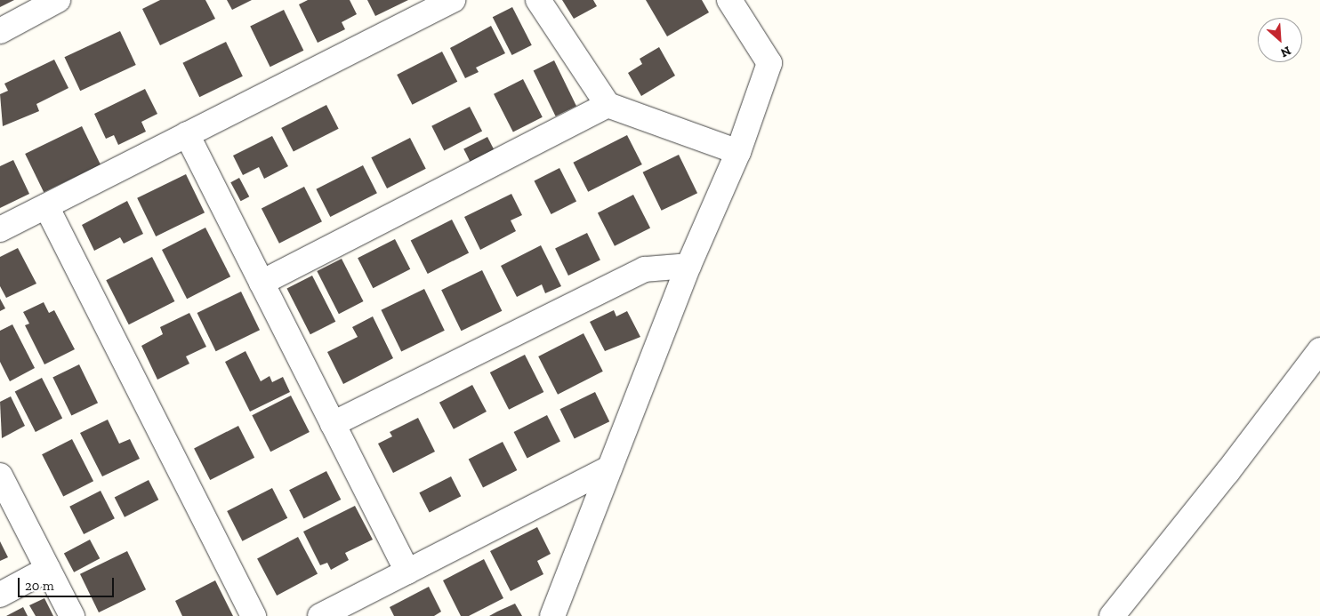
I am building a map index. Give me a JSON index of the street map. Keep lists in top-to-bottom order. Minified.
{"scale_bar":"20 m","north":"bottom right"}
